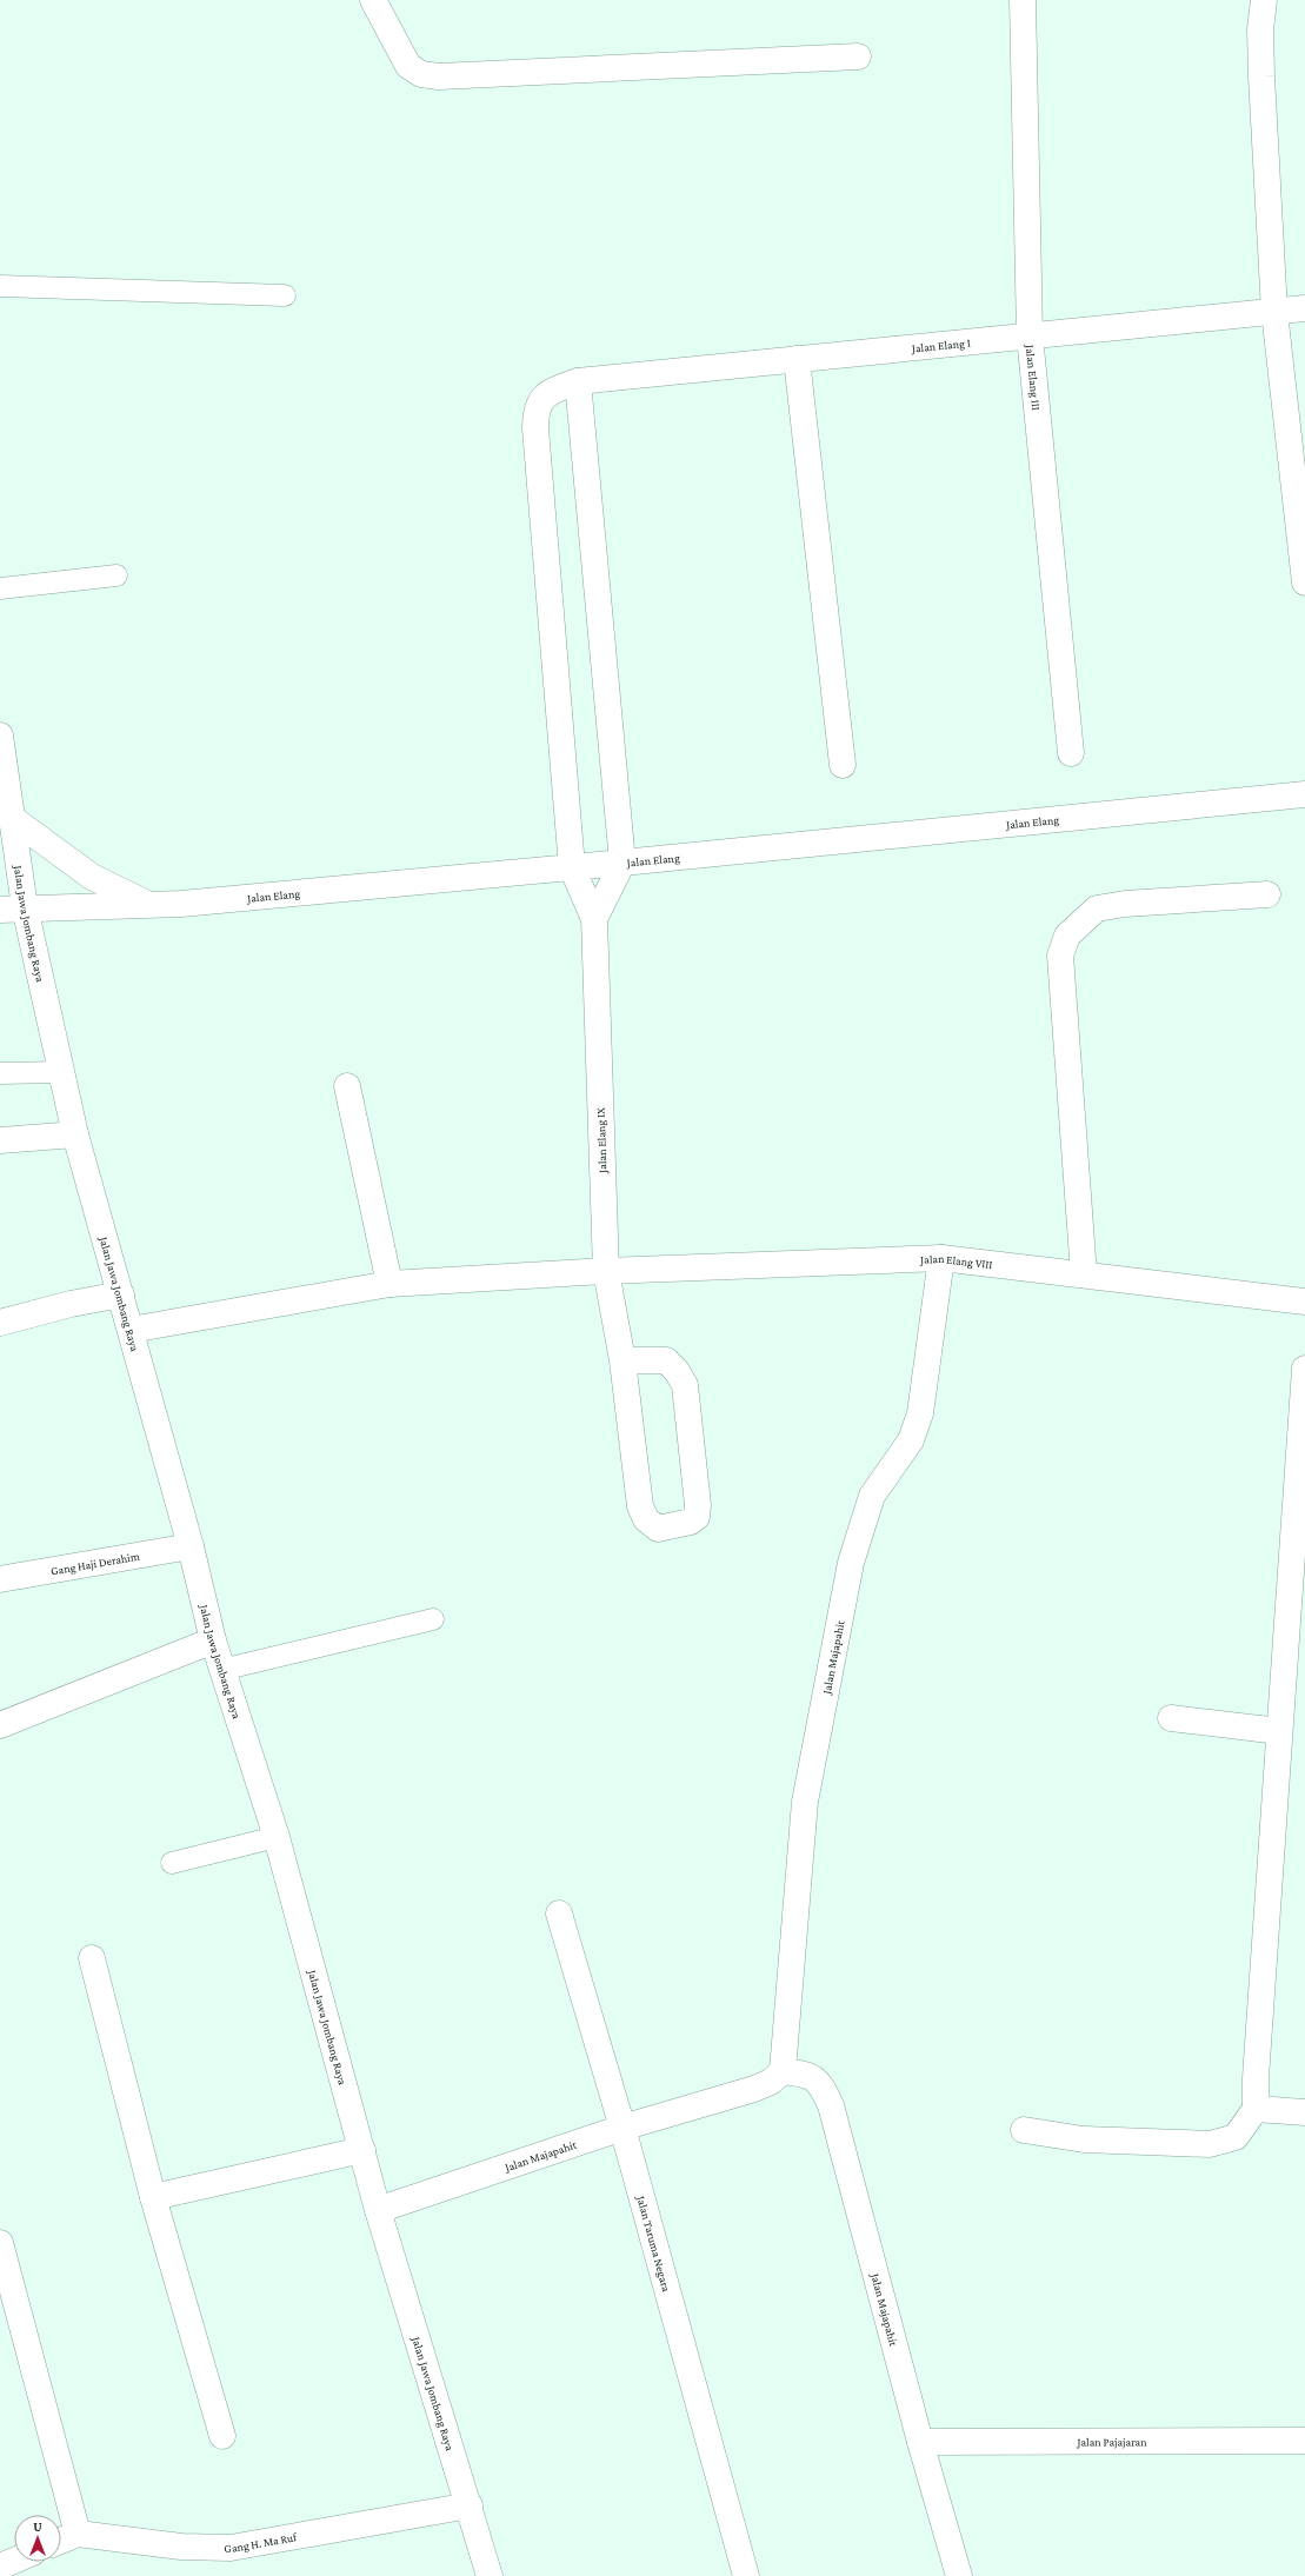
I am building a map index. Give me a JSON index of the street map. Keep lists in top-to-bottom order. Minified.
{"streets":{"street":["Jalan Elang I","Jalan Elang III","Jalan Elang","Jalan Jawa Jombang Raya","Jalan Elang IX","Jalan Elang VIII","Gang Haji Derahim","Jalan Majapahit","Jalan Taruma Negara","Jalan Pajajaran","Gang H. Ma Ruf"]},"crossings":[["Jalan Elang I","Jalan Elang III"],["Jalan Elang I","Jalan Elang"],["Jalan Elang I","Jalan Elang IX"],["Jalan Elang","Jalan Jawa Jombang Raya"],["Jalan Elang","Jalan Elang IX"],["Jalan Jawa Jombang Raya","Jalan Elang VIII"],["Jalan Jawa Jombang Raya","Gang Haji Derahim"],["Jalan Jawa Jombang Raya","Jalan Majapahit"],["Jalan Jawa Jombang Raya","Gang H. Ma Ruf"],["Jalan Elang IX","Jalan Elang VIII"],["Jalan Elang VIII","Jalan Majapahit"],["Jalan Majapahit","Jalan Taruma Negara"],["Jalan Majapahit","Jalan Pajajaran"]],"north":"top"}
